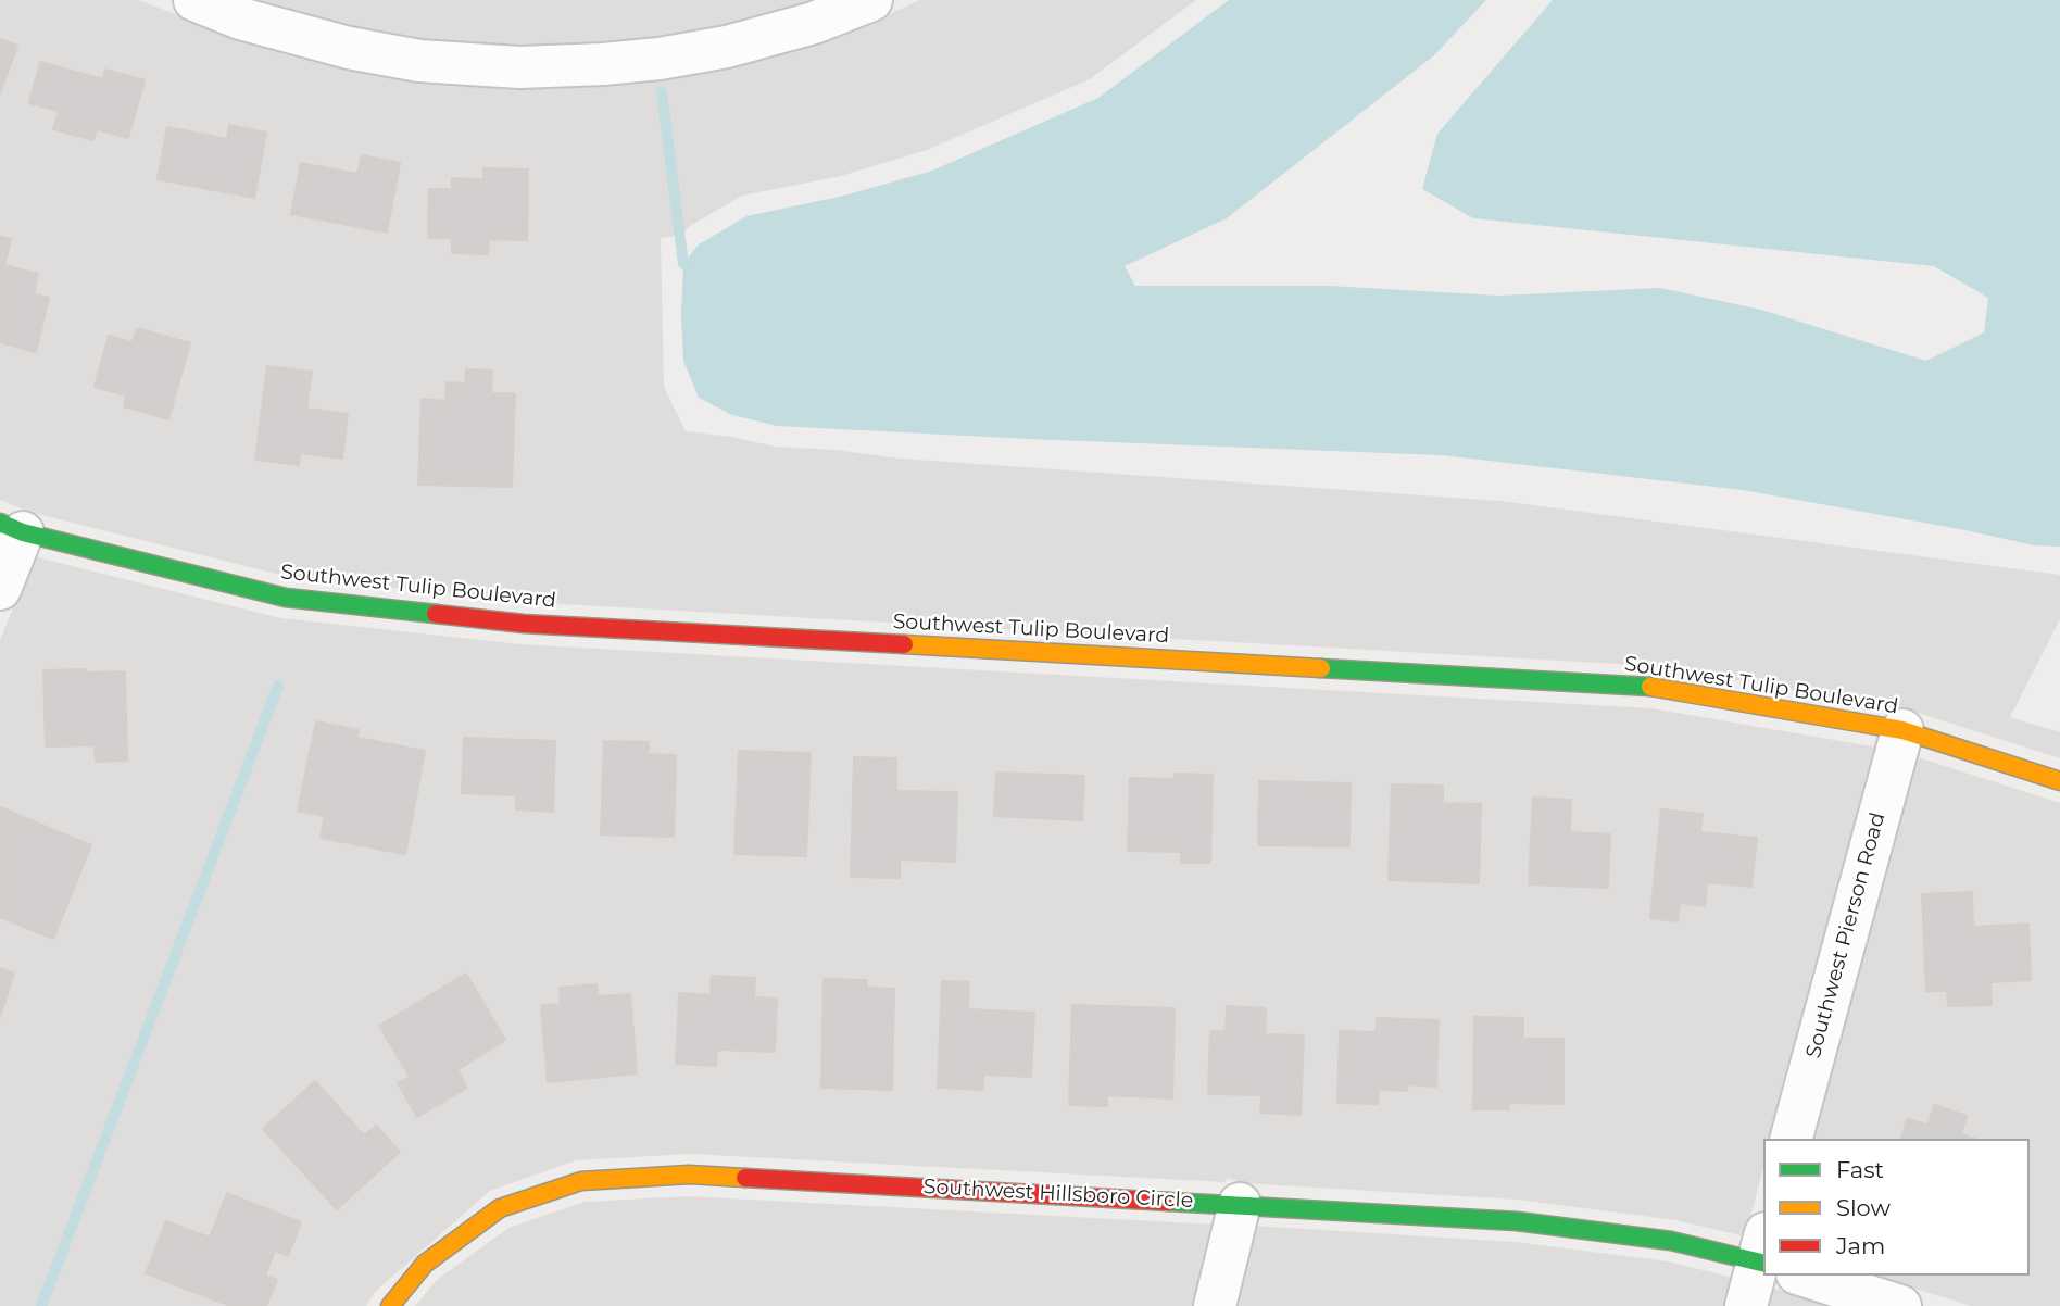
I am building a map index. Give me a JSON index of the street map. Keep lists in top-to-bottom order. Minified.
{"streets":{"street":["Southwest Tulip Boulevard","Southwest Pierson Road","Southwest Hillsboro Circle"]},"crossings":[["Southwest Tulip Boulevard","Southwest Pierson Road"]],"legend":["Fast","Slow","Jam"]}
